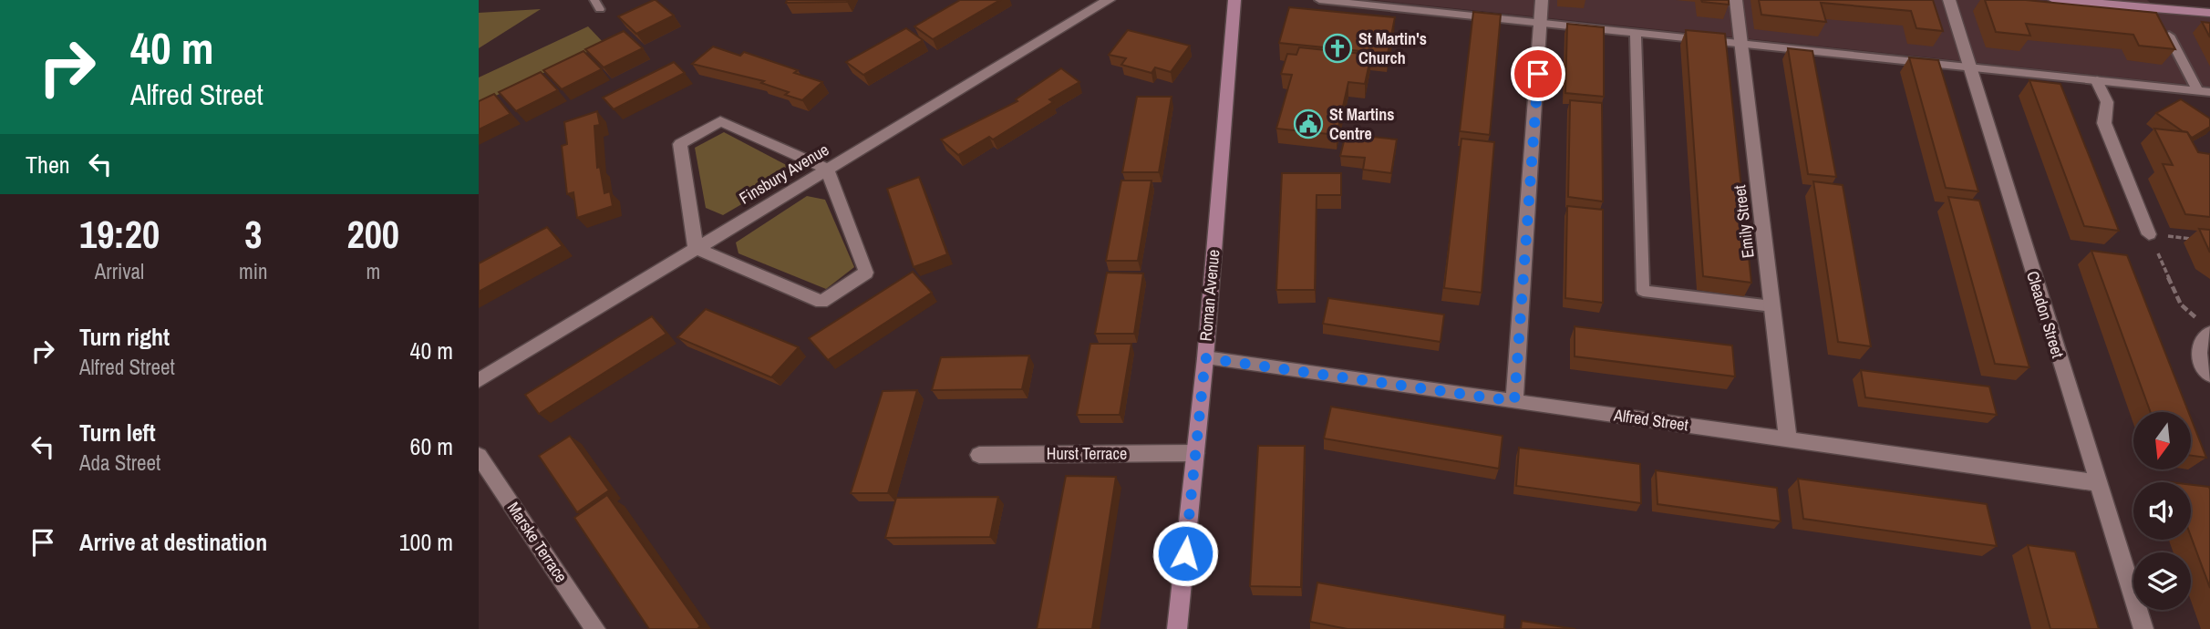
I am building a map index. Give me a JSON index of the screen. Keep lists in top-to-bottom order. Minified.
{"streets":{"street":["Finsbury Avenue","Emily Street","Roman Avenue","Cleadon Street","Alfred Street","Hurst Terrace","Marske Terrace"]},"crossings":[["Emily Street","Alfred Street"],["Roman Avenue","Alfred Street"],["Roman Avenue","Hurst Terrace"],["Cleadon Street","Alfred Street"]],"places":{"church":["St Martin's Church"],"public building":["St Martins Centre"]},"north":"bottom","page":{"turn":["40 m","Alfred Street"],"then":"Then","eta":["19:20","Arrival","3","min","200","m"],"list":[{"name":"Turn right","note":"Alfred Street","value":"40 m"},{"name":"Turn left","note":"Ada Street","value":"60 m"},{"name":"Arrive at destination","value":"100 m"}]}}
